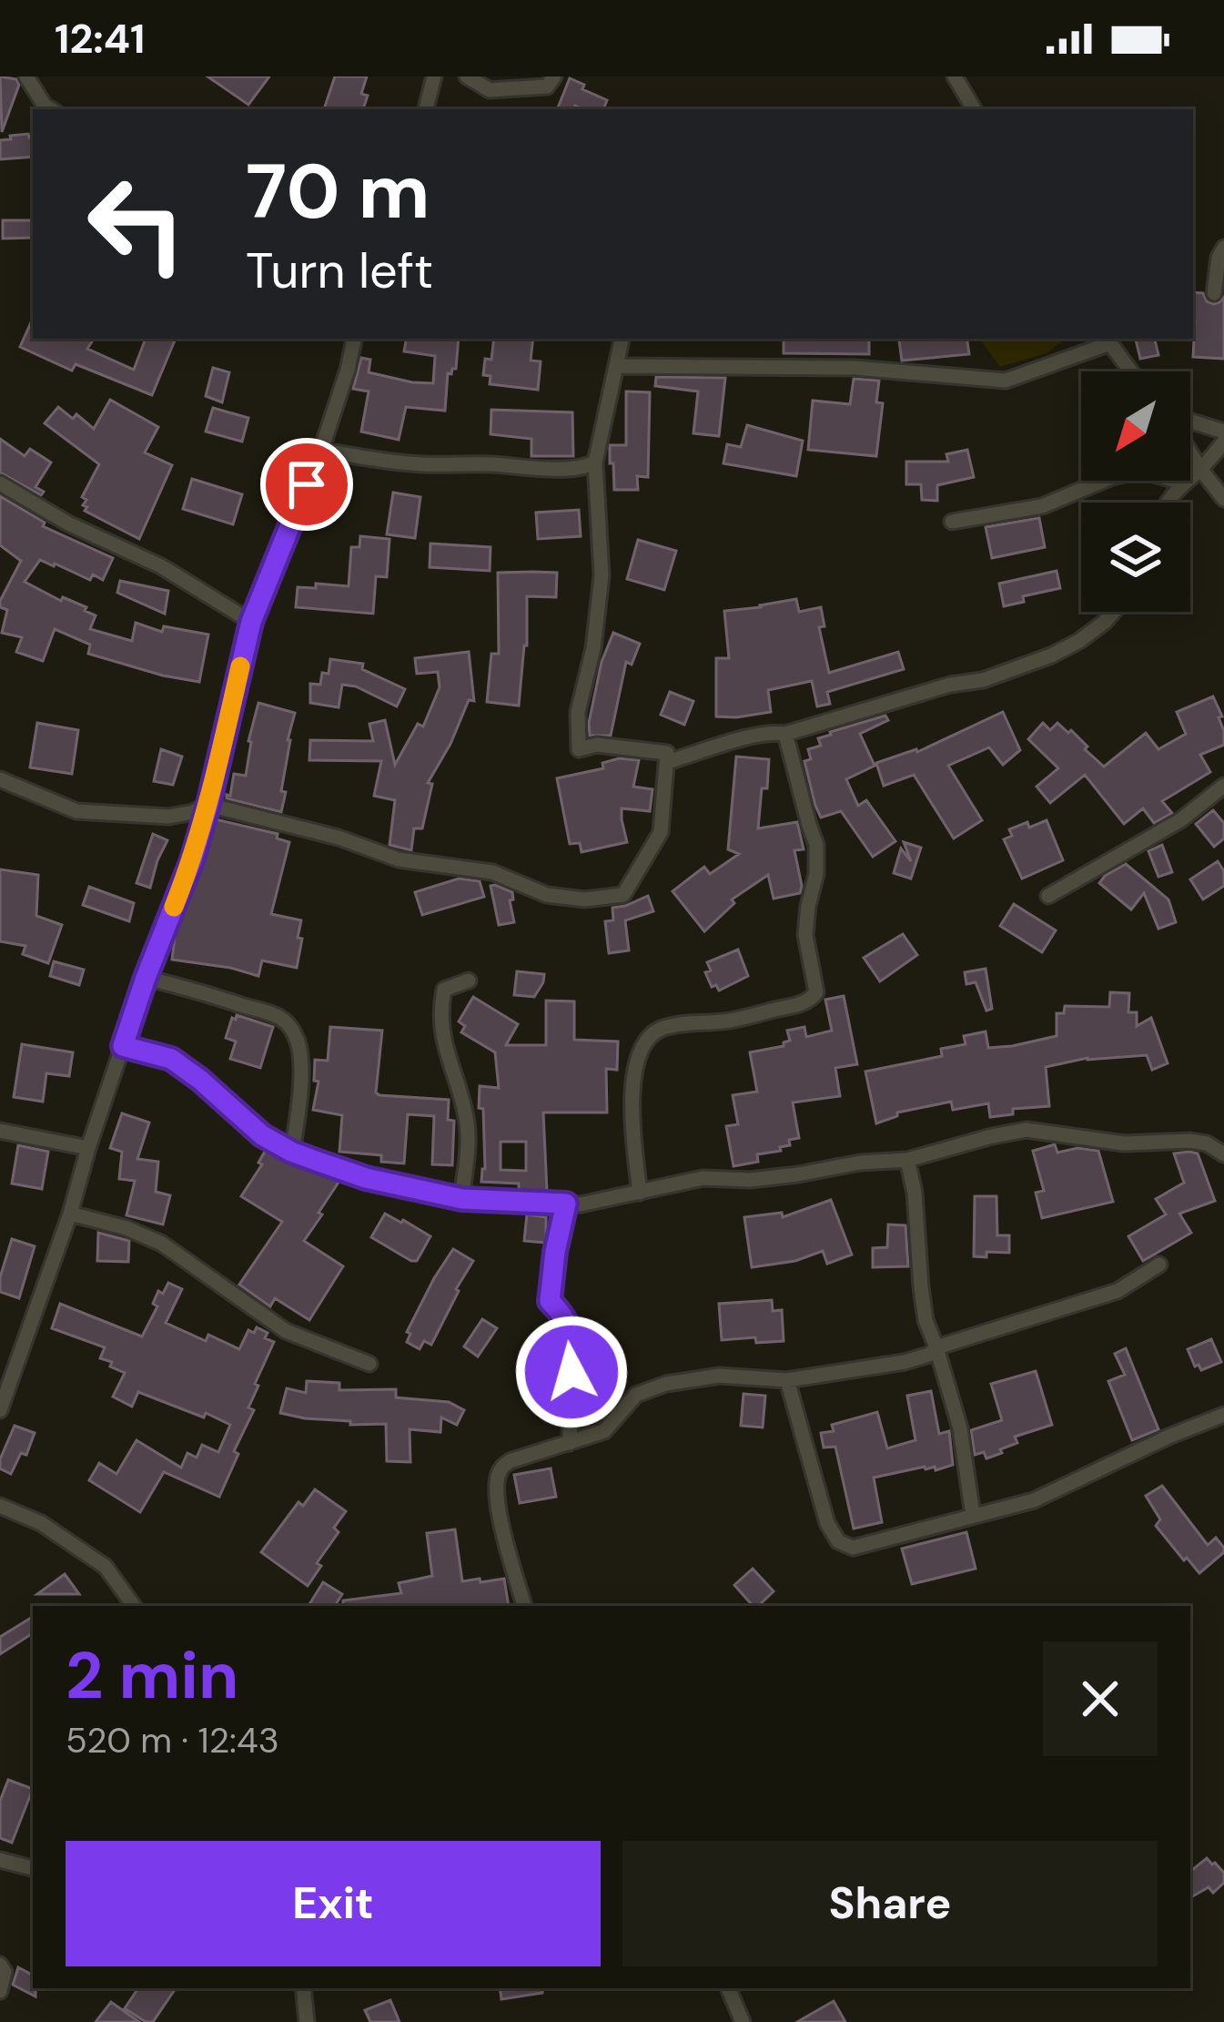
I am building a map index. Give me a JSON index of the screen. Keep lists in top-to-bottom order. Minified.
{"north":"bottom left","page":{"status":"12:41","turn":["70 m","Turn left"],"heading":["2 min","520 m · 12:43"],"buttons":["Exit","Share"]}}
